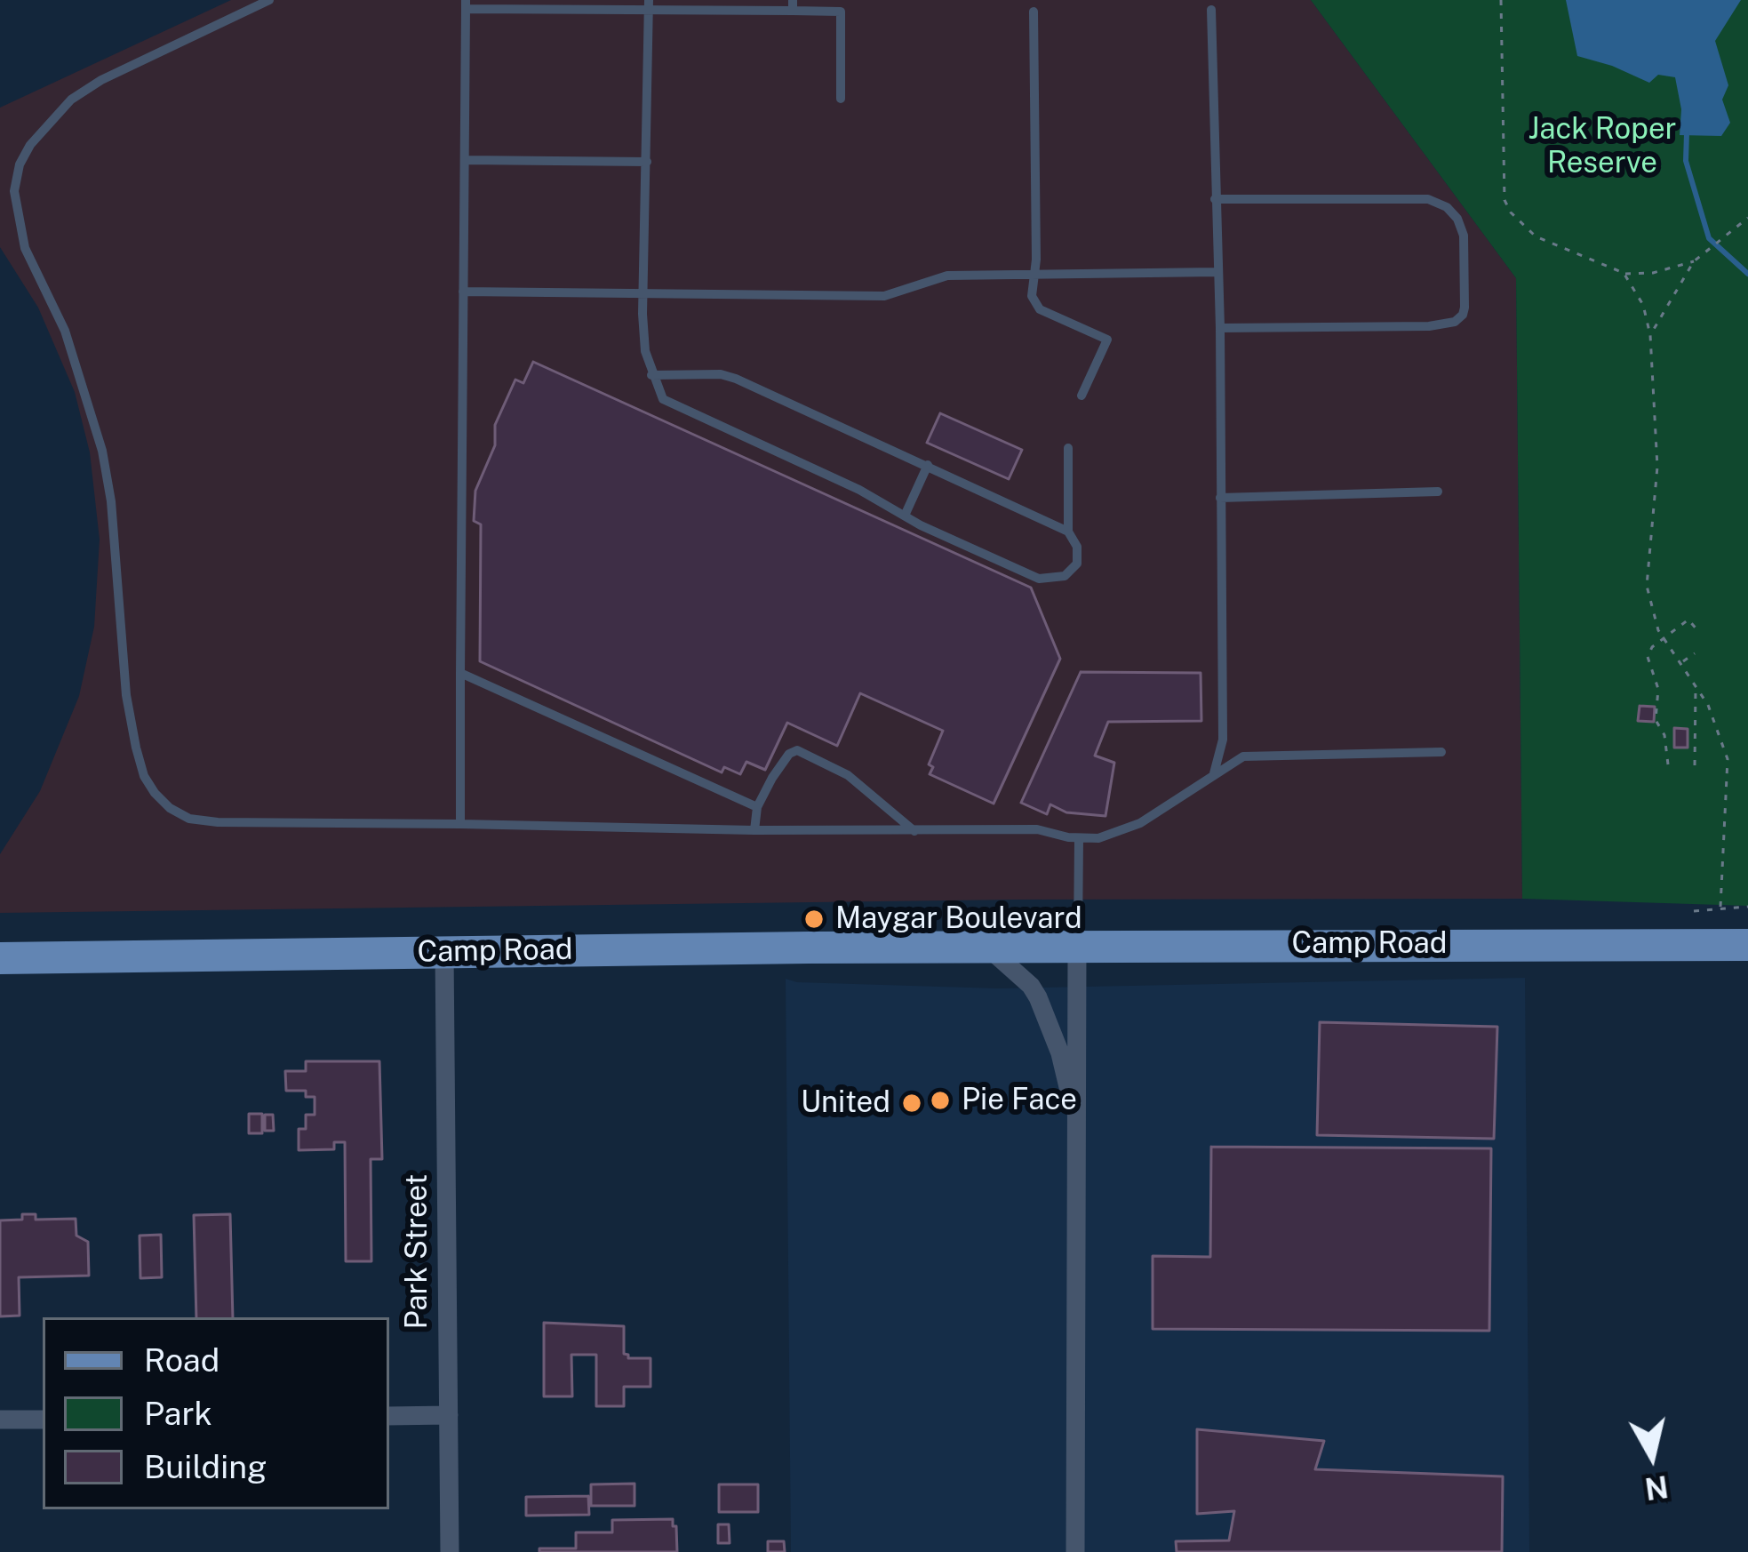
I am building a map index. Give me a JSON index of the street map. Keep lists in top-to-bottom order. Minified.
{"streets":{"main road":["Camp Road"],"street":["Park Street"]},"crossings":[["Camp Road","Park Street"]],"parks":["Jack Roper Reserve"],"places":["Maygar Boulevard","Pie Face","United"],"legend":["Road","Park","Building"],"north":"bottom"}
